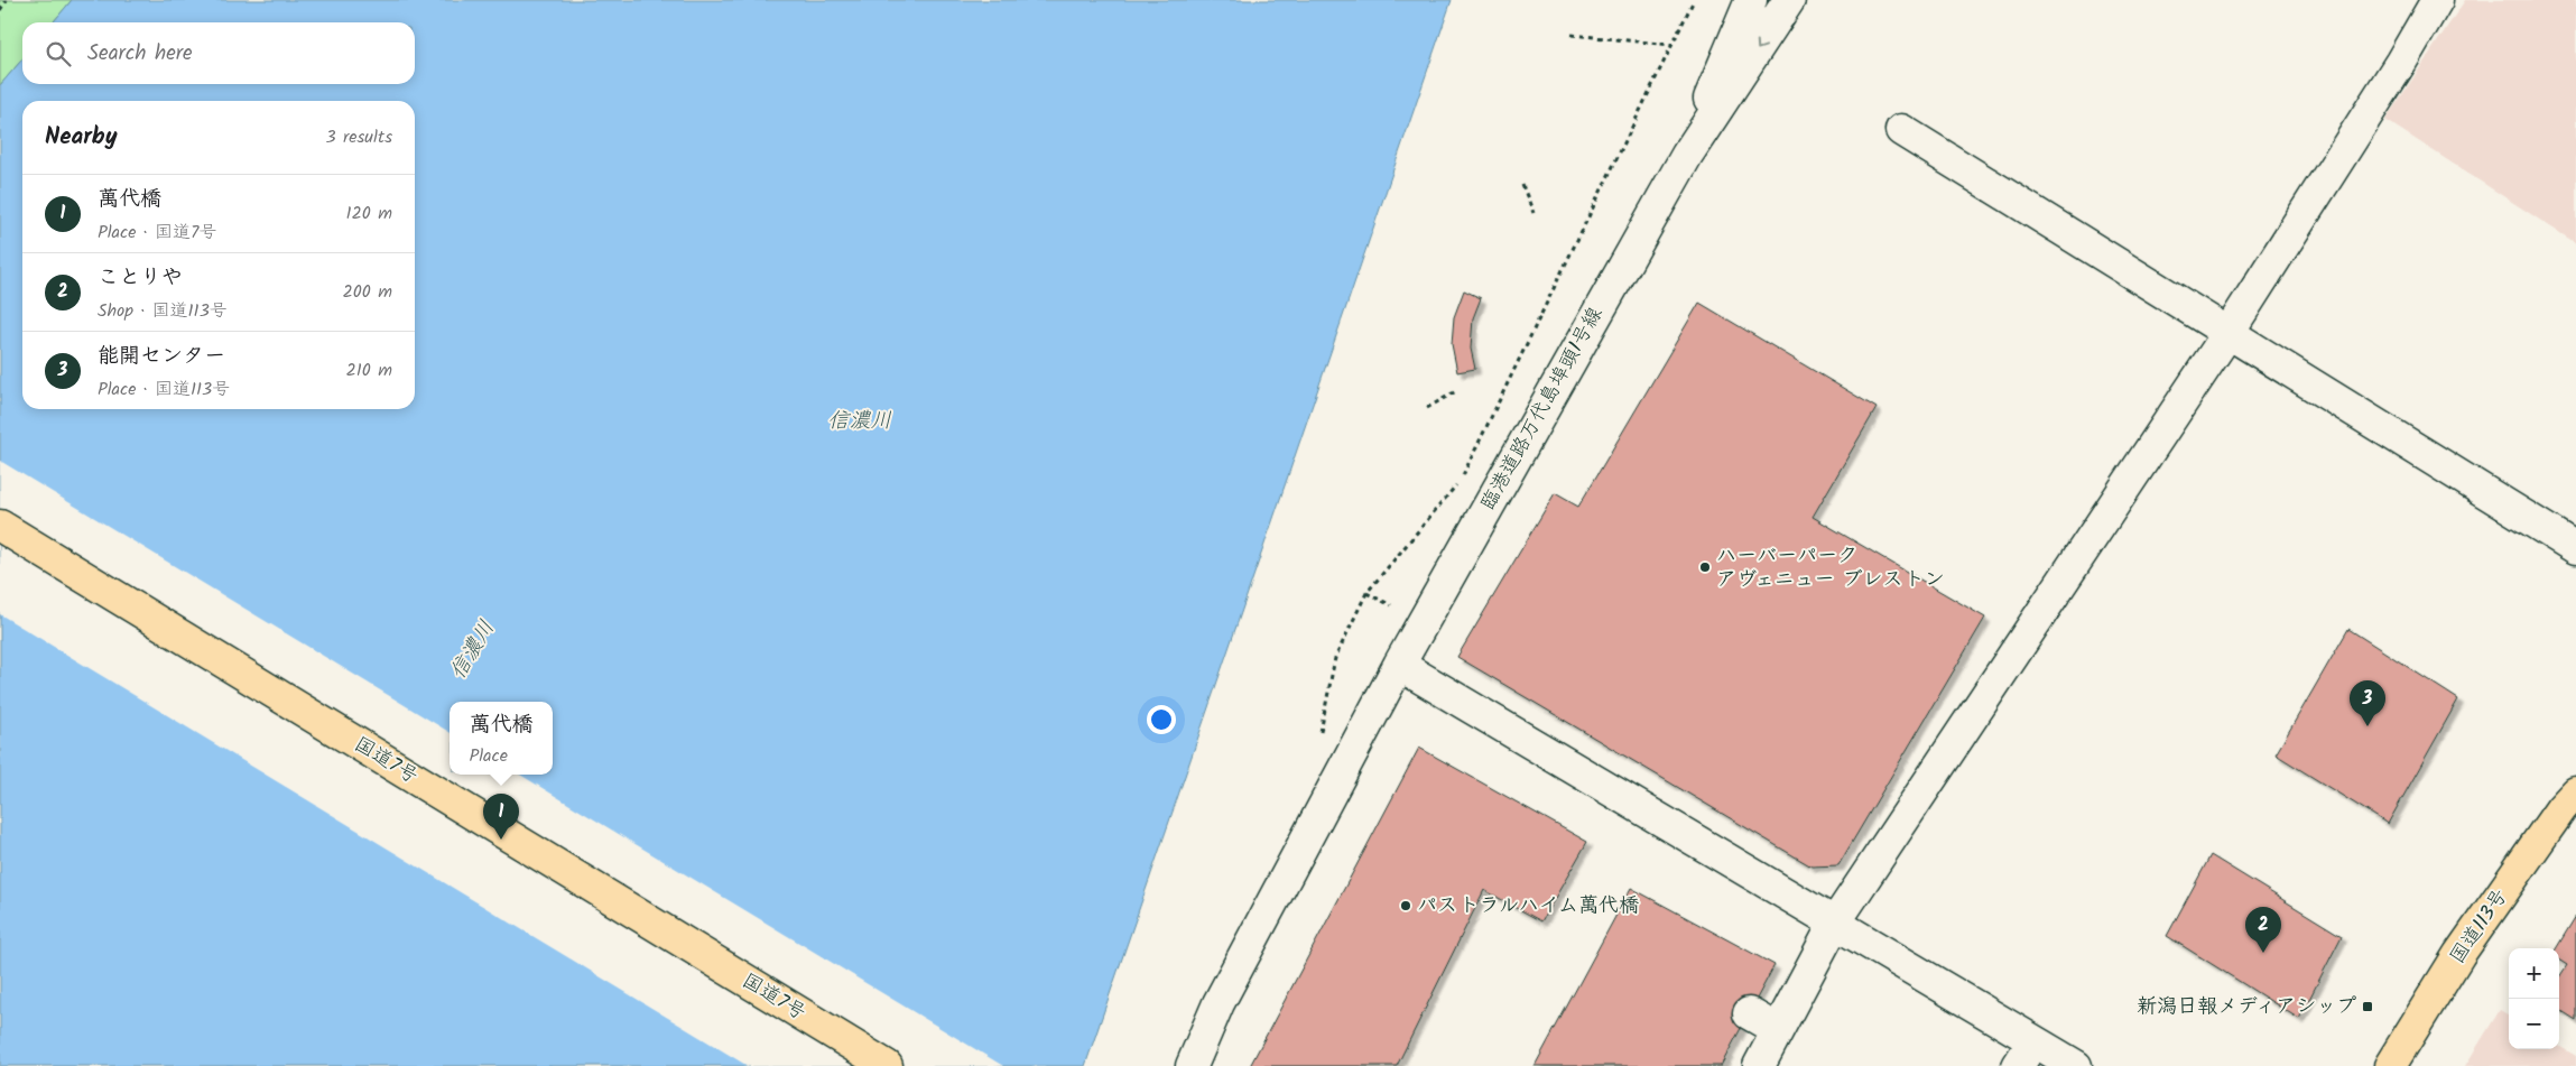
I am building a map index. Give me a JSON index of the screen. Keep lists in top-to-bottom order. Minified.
{"streets":{"highway":["国道7号","国道113号"],"street":["臨港道路万代島埠頭1号線"]},"water":["信濃川"],"places":{"other":["ハーバーパーク アヴェニュー ブレストン","パストラルハイム萬代橋"],"transit":["新潟日報メディアシップ"]},"page":{"search":"Search here","heading":["Nearby","3 results"],"list":[{"mark":"1","name":"萬代橋","note":"Place · 国道7号","value":"120 m"},{"mark":"2","name":"ことりや","note":"Shop · 国道113号","value":"200 m"},{"mark":"3","name":"能開センター","note":"Place · 国道113号","value":"210 m"}],"pins":["3","1","2"],"popup":["萬代橋","Place"],"map_buttons":["+","−"]}}
